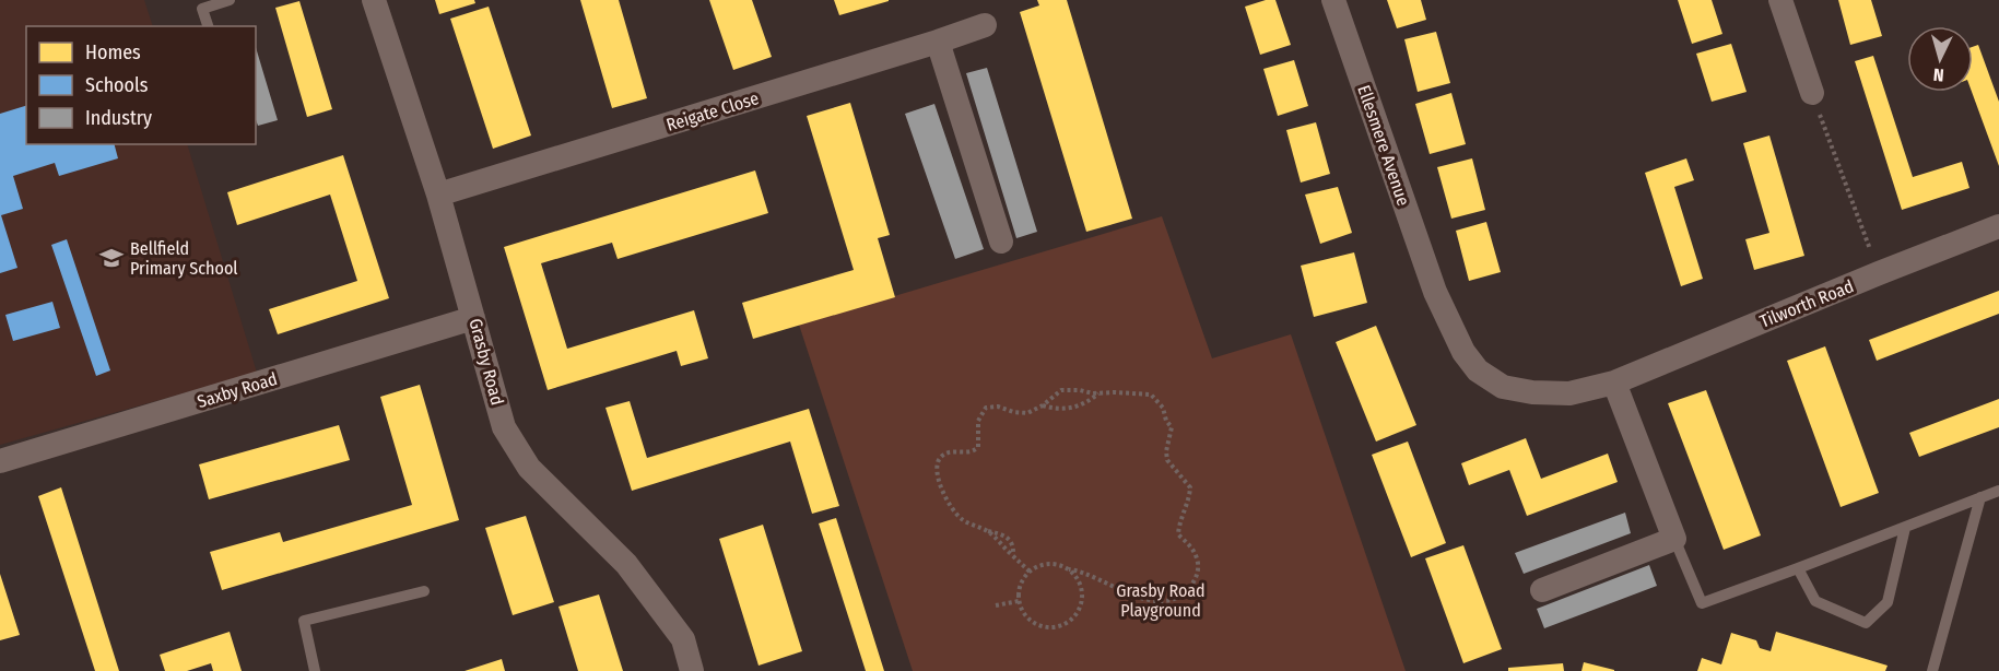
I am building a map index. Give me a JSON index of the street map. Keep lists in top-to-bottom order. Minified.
{"streets":{"street":["Reigate Close","Ellesmere Avenue","Tilworth Road","Grasby Road","Saxby Road"]},"crossings":[["Reigate Close","Grasby Road"],["Ellesmere Avenue","Tilworth Road"],["Grasby Road","Saxby Road"]],"parks":["Grasby Road Playground"],"places":{"school or university":["Bellfield Primary School"]},"legend":["Homes","Schools","Industry"],"north":"bottom"}
